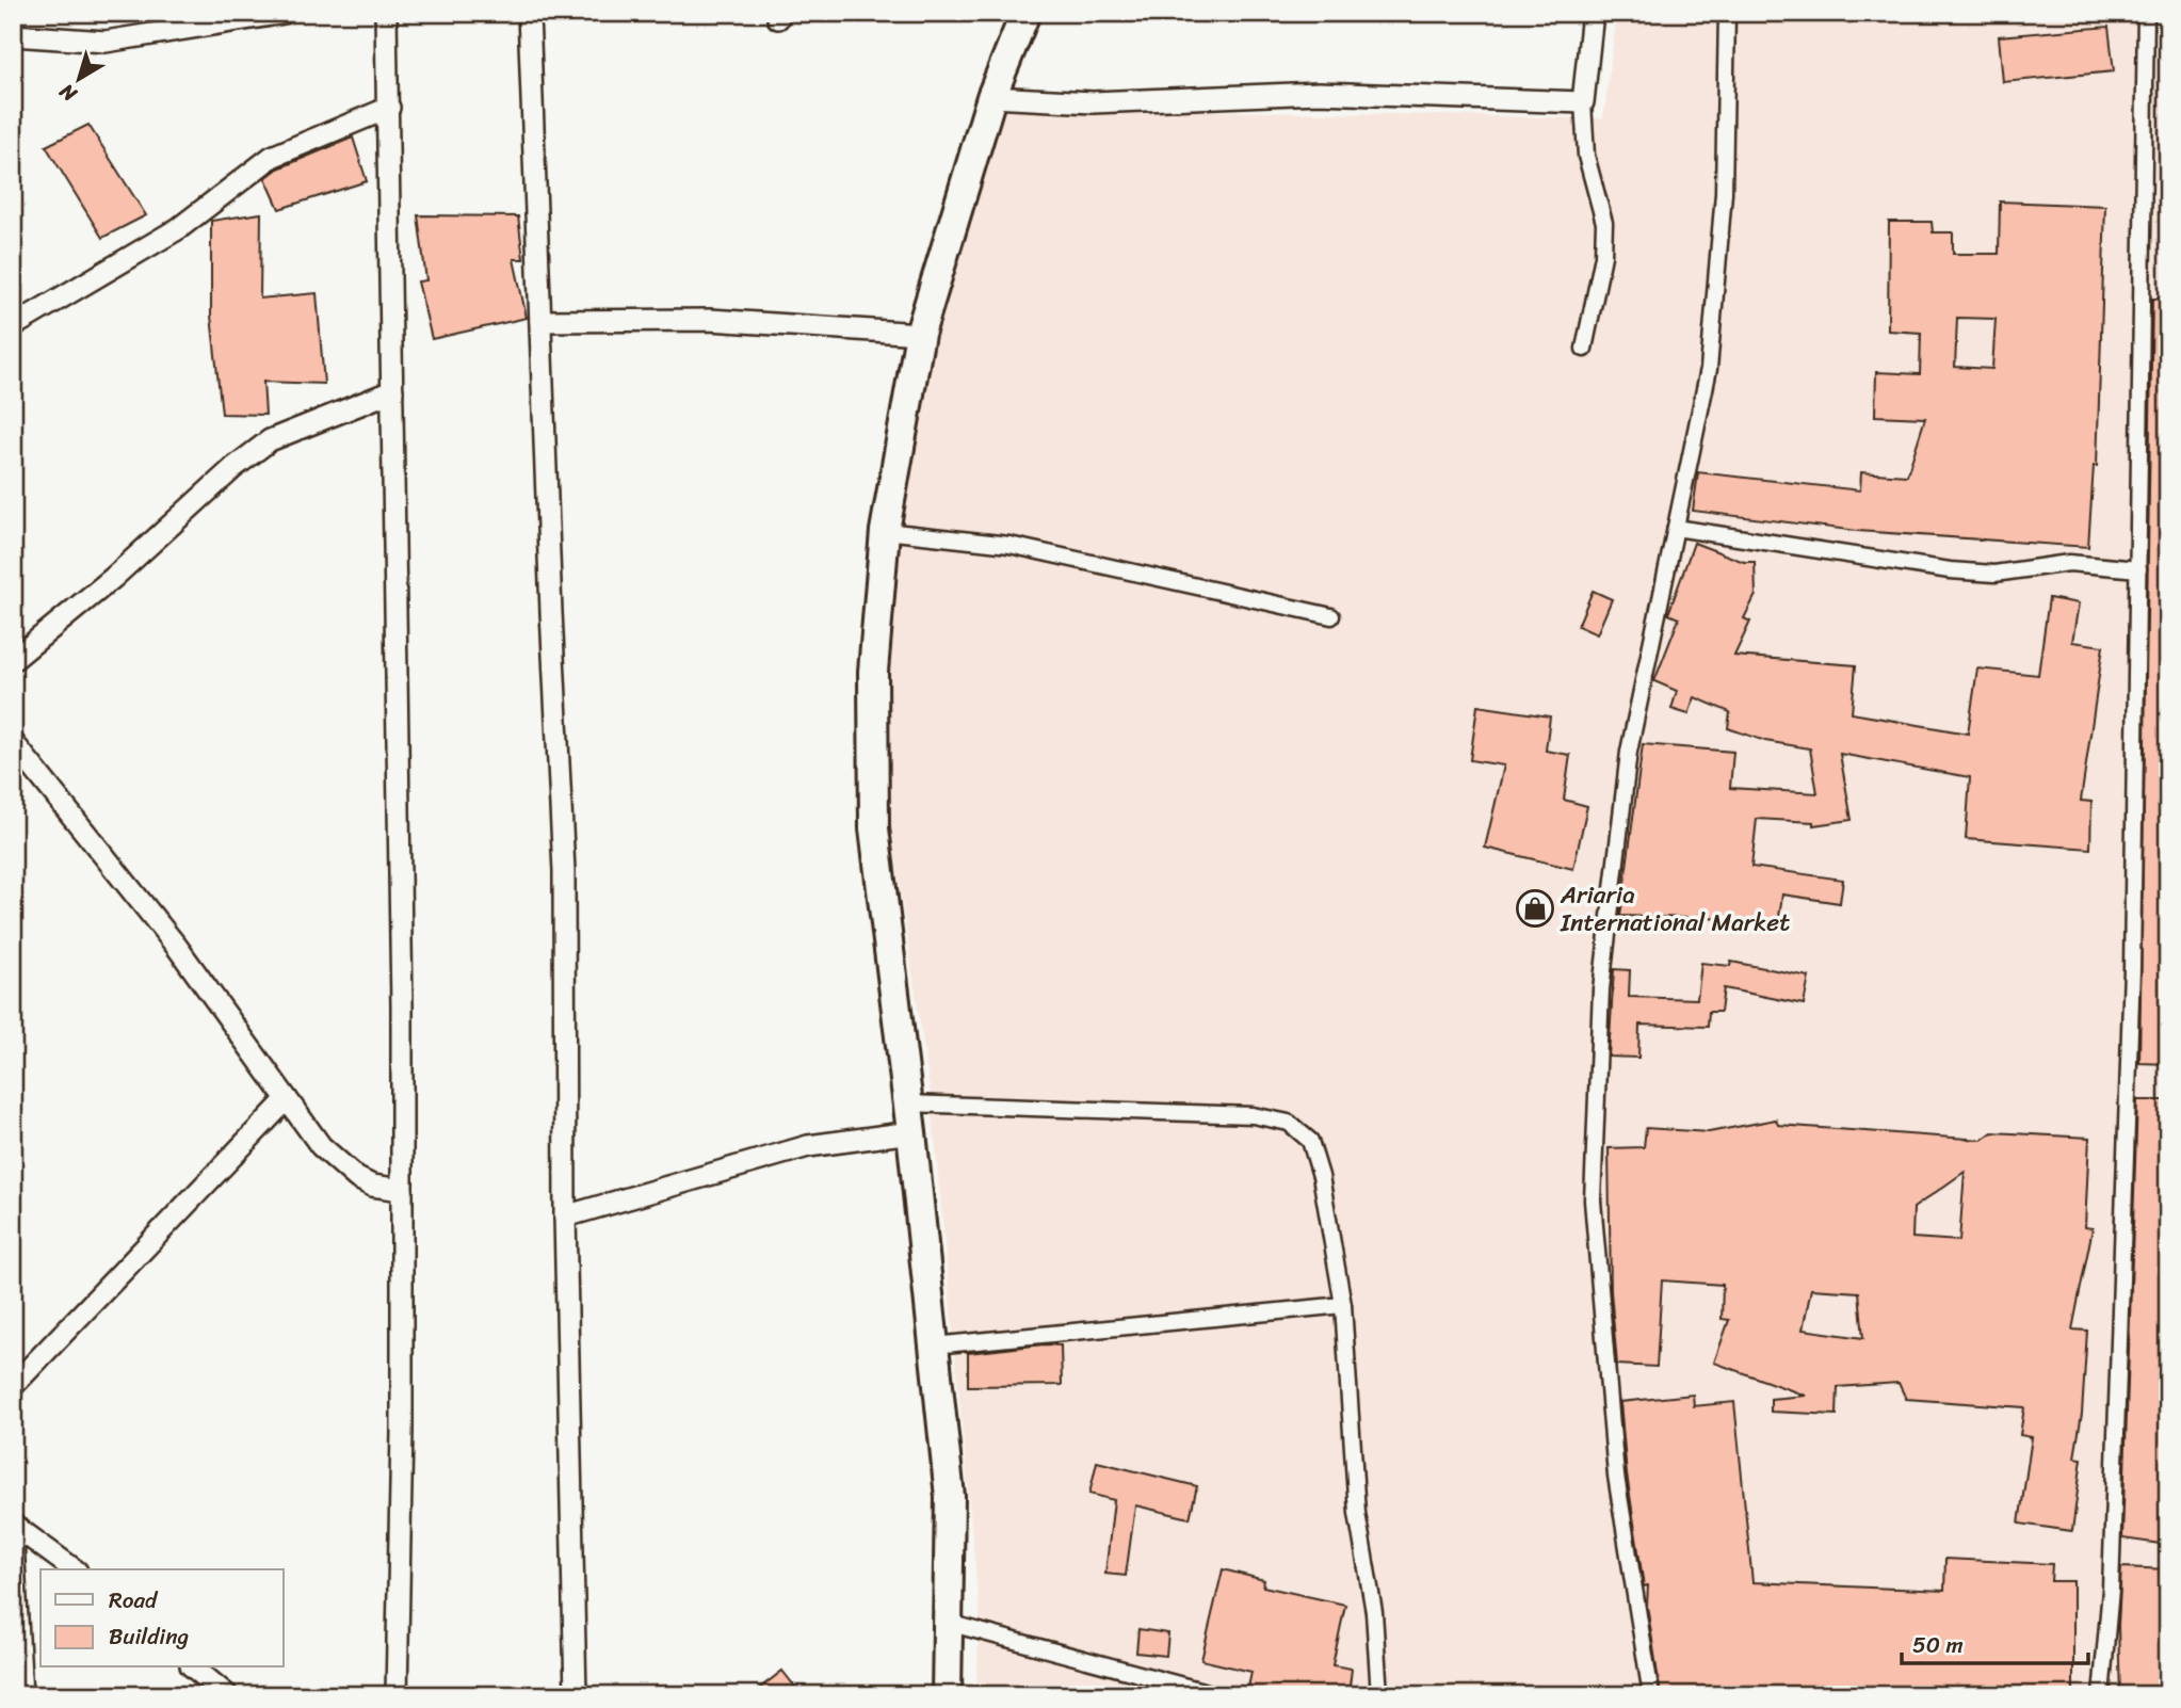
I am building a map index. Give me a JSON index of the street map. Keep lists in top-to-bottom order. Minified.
{"places":{"shop":["Ariaria International Market"]},"legend":["Road","Building"],"scale_bar":"50 m","north":"bottom left"}
